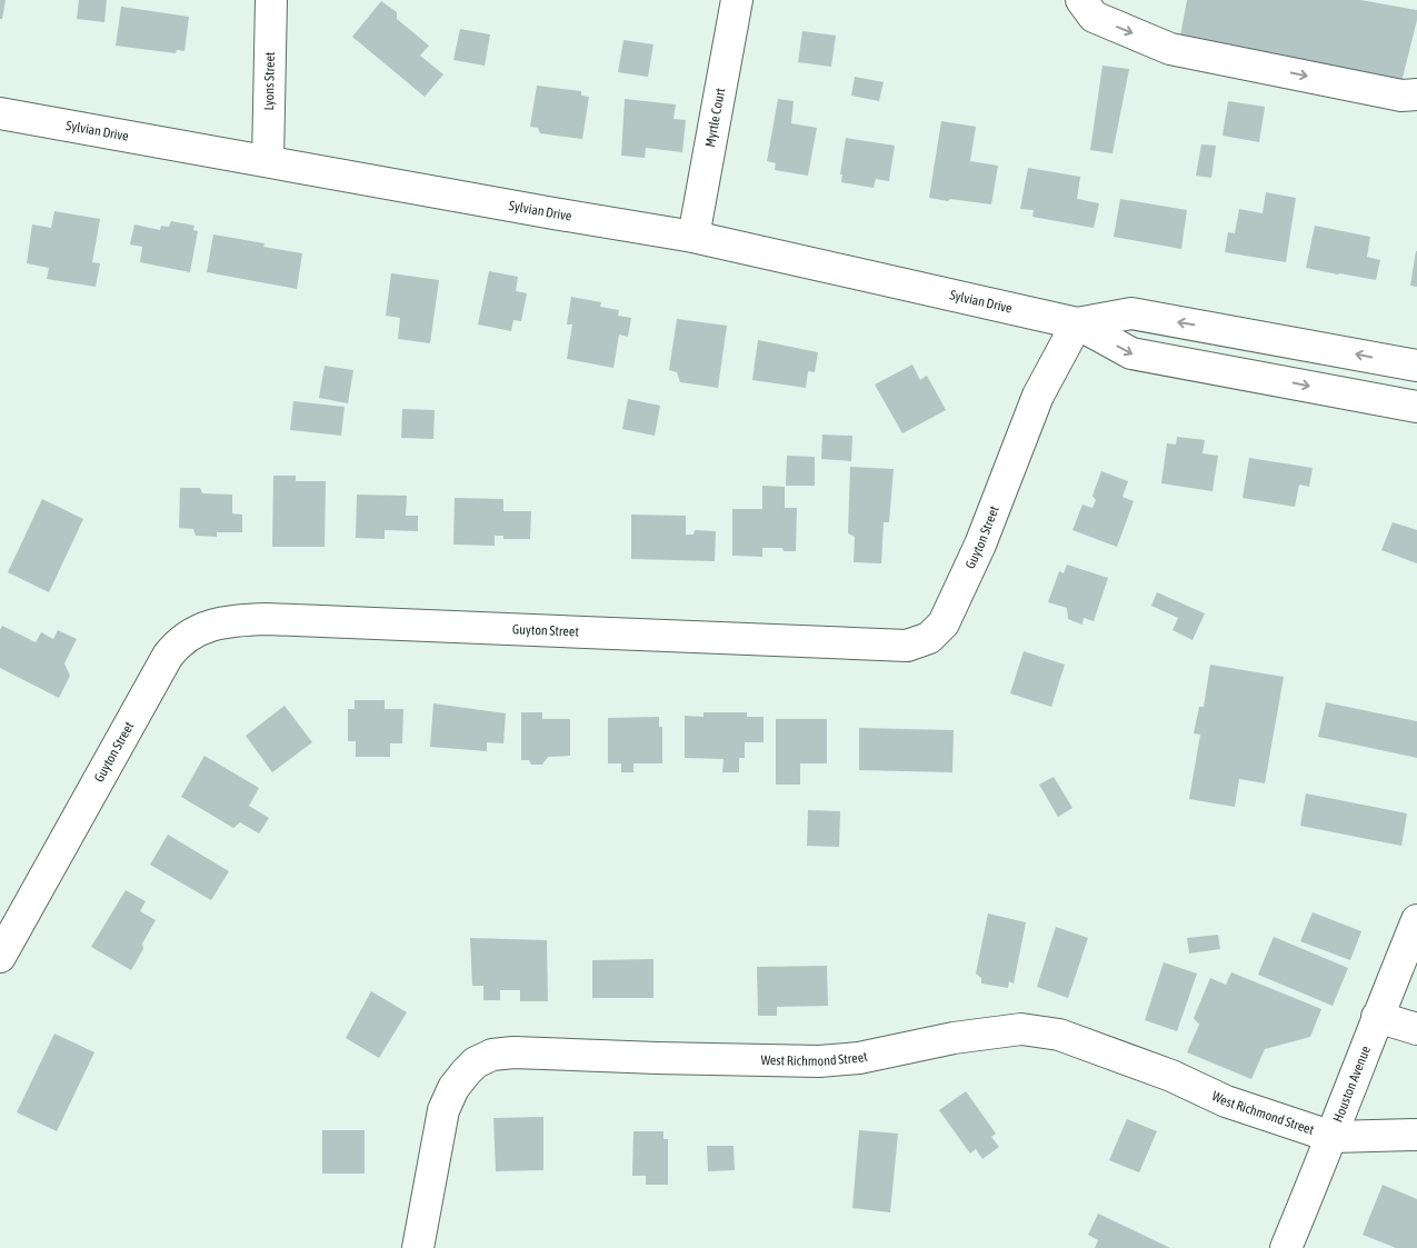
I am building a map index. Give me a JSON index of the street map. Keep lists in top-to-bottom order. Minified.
{"streets":{"street":["Lyons Street","Myrtle Court","Sylvian Drive","Guyton Street","West Richmond Street","Houston Avenue"]},"crossings":[["Lyons Street","Sylvian Drive"],["Myrtle Court","Sylvian Drive"],["Sylvian Drive","Guyton Street"],["West Richmond Street","Houston Avenue"]]}
